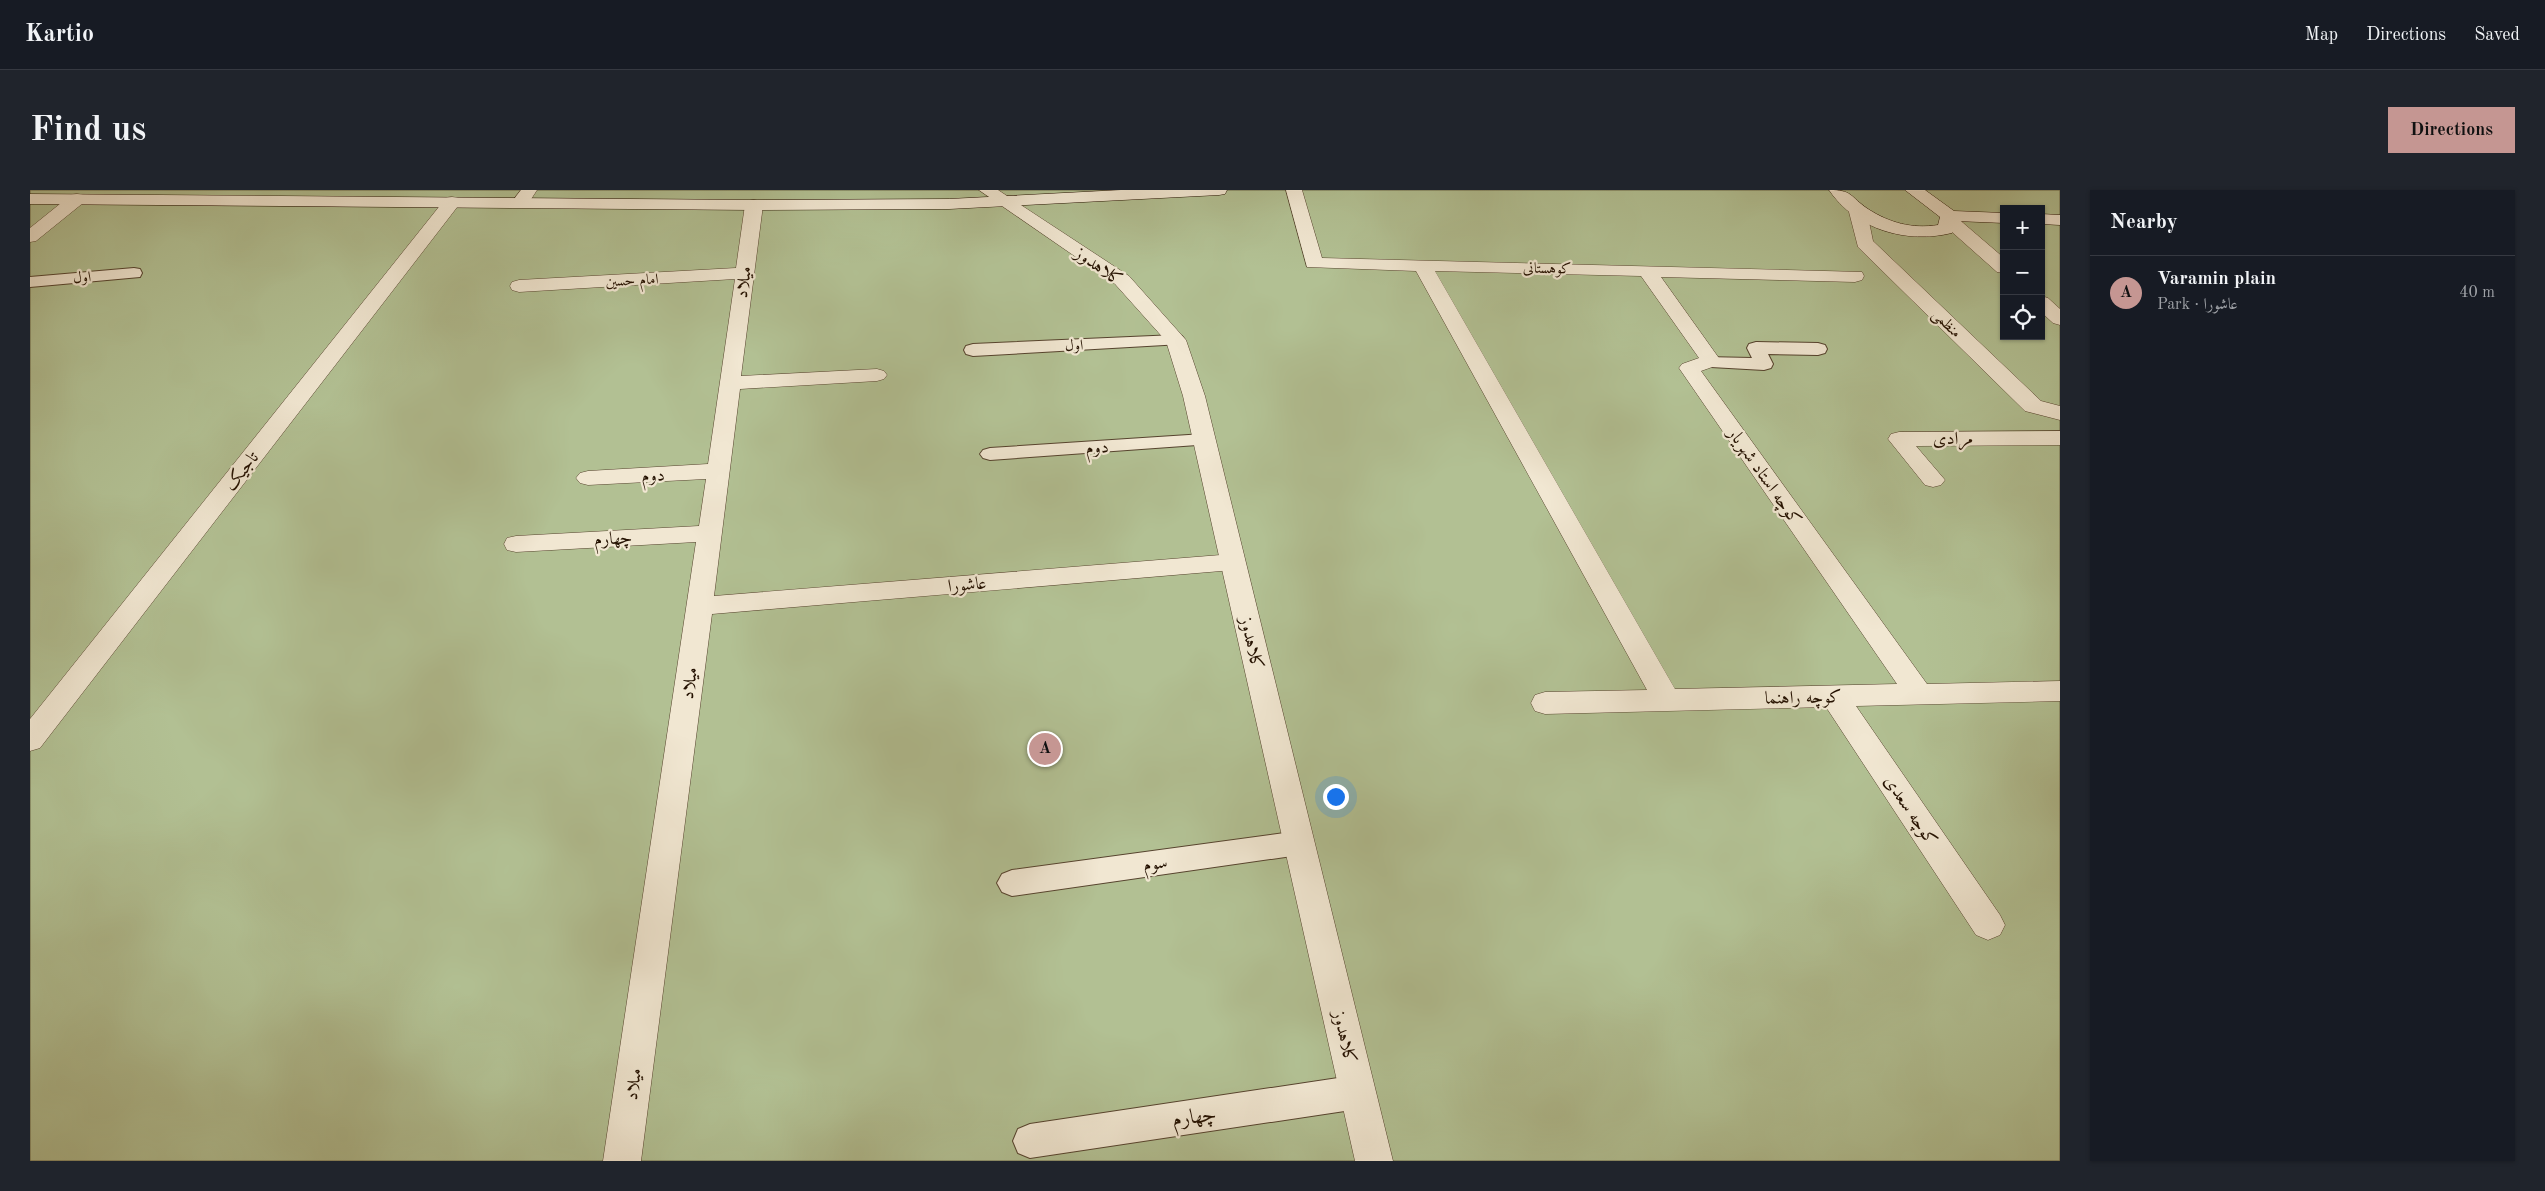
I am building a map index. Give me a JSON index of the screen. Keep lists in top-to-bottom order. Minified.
{"streets":{"street":["کلاهدوز","کوهستانی","امام حسین","میلاد","منظمی","مرادی","دوم","تاجیک","کوچه استاد شهریار","چهارم","عاشورا","کوچه راهنما","کوچه سعدی"],"lane":["اول","سوم"]},"crossings":[["کلاهدوز","اول"],["کلاهدوز","دوم"],["کلاهدوز","چهارم"],["کلاهدوز","عاشورا"],["کلاهدوز","سوم"],["امام حسین","میلاد"],["میلاد","دوم"],["میلاد","چهارم"],["میلاد","عاشورا"],["کوچه استاد شهریار","کوچه راهنما"],["کوچه راهنما","کوچه سعدی"]],"page":{"header":"Kartio","nav":["Map","Directions","Saved"],"buttons":"Directions","title":"Find us","heading":"Nearby","map_buttons":["+","−"],"list":[{"mark":"A","name":"Varamin plain","note":"Park · عاشورا","value":"40 m"}],"pins":"A"}}
